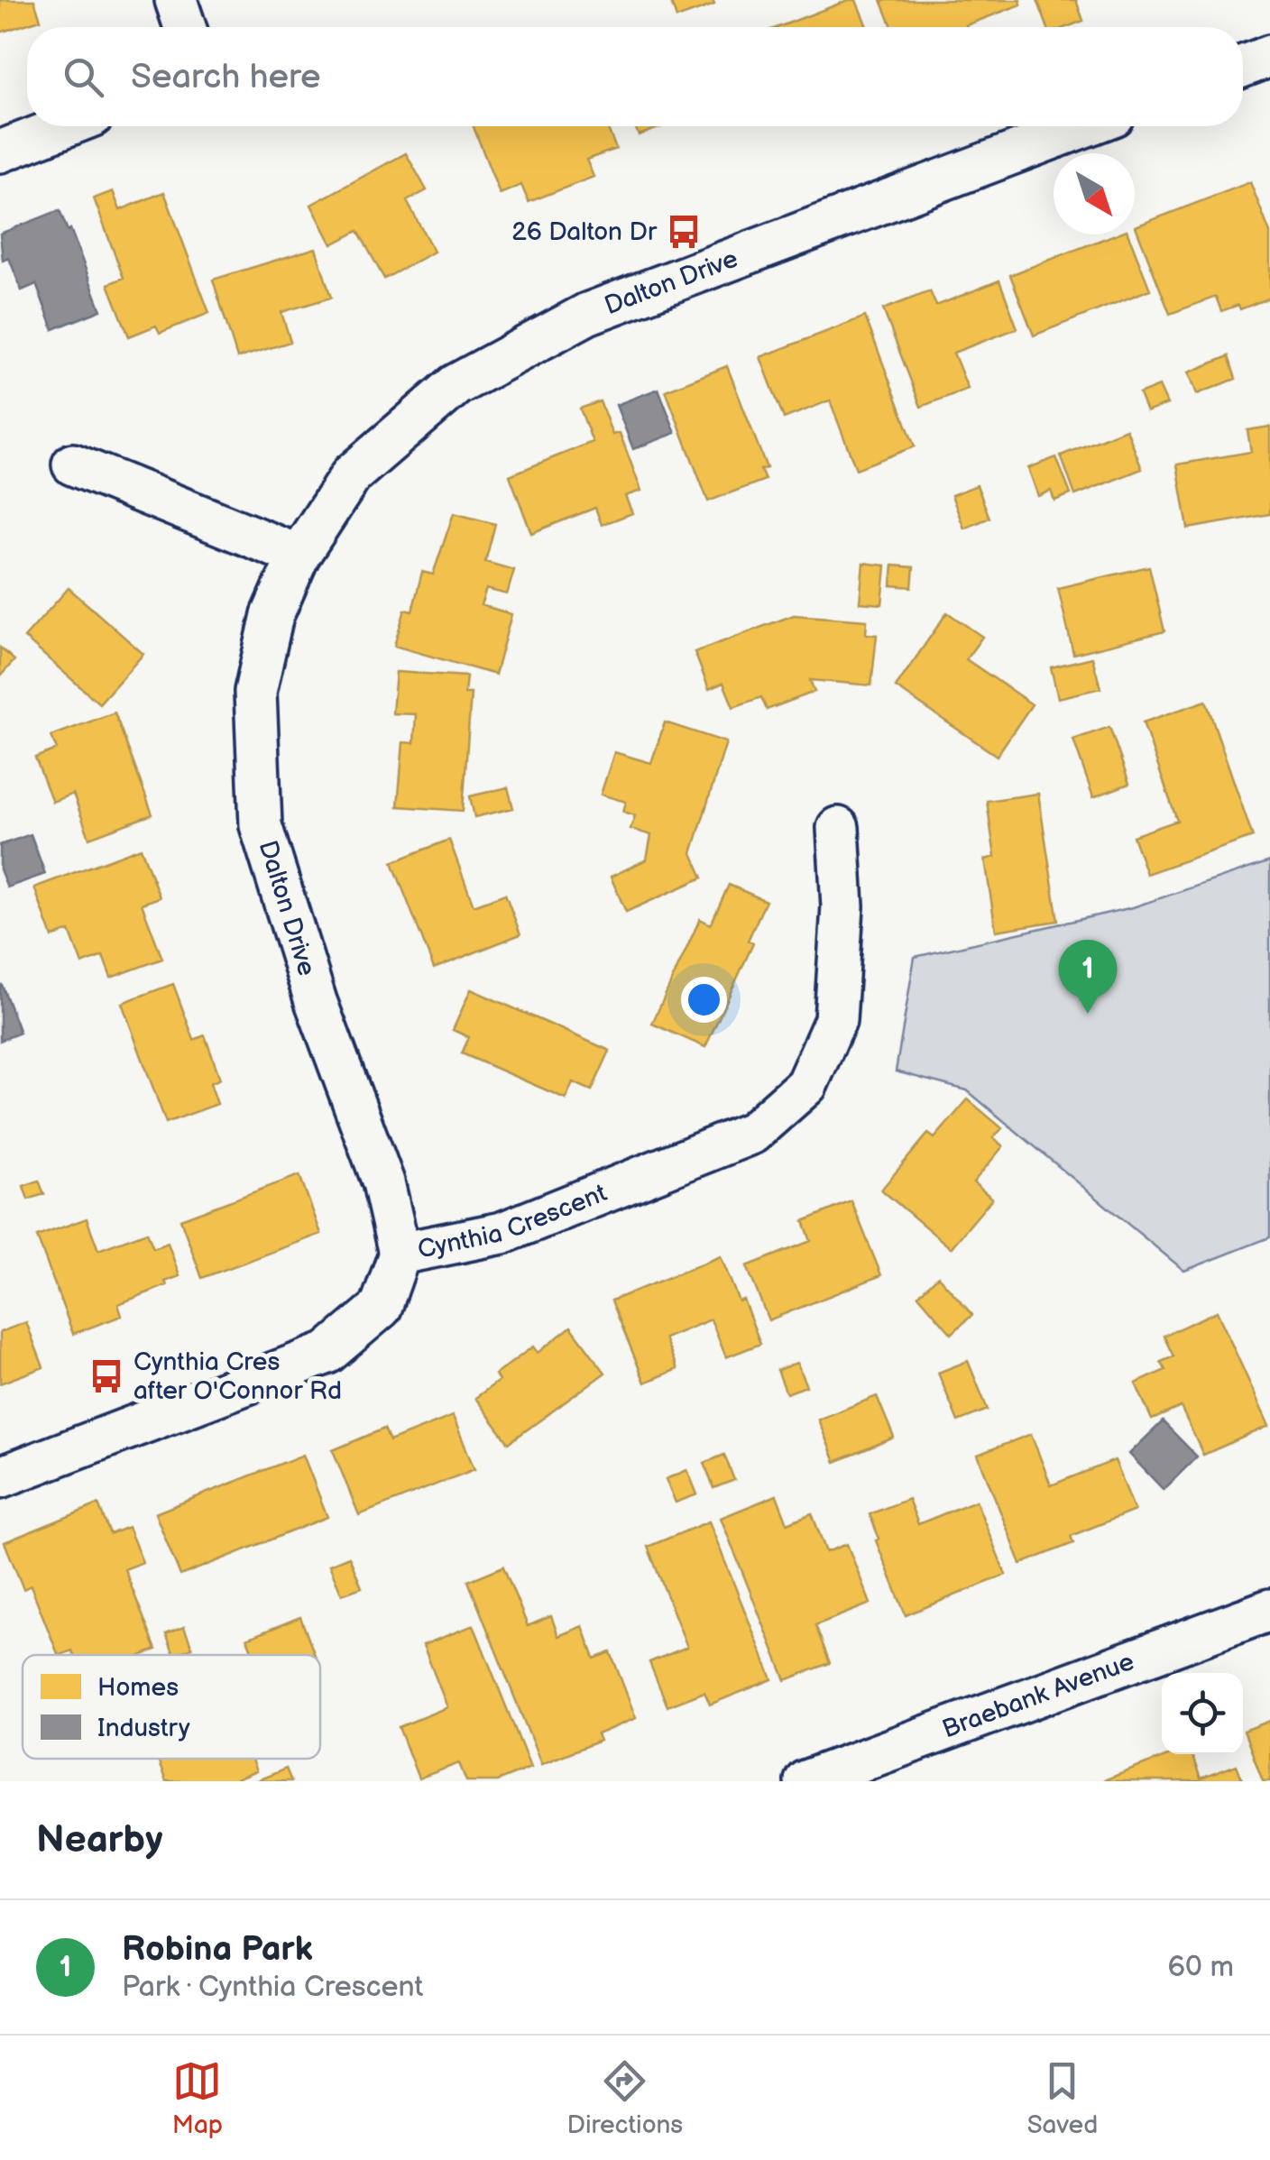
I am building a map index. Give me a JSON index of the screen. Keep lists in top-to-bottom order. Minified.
{"streets":{"street":["Dalton Drive","Cynthia Crescent","Braebank Avenue"]},"crossings":[["Dalton Drive","Cynthia Crescent"]],"places":{"bus stop":["26 Dalton Dr","Cynthia Cres after O'Connor Rd"]},"legend":["Homes","Industry"],"north":"bottom right","page":{"search":"Search here","pins":"1","heading":"Nearby","list":[{"mark":"1","name":"Robina Park","note":"Park · Cynthia Crescent","value":"60 m"}],"nav":["Map","Directions","Saved"]}}
